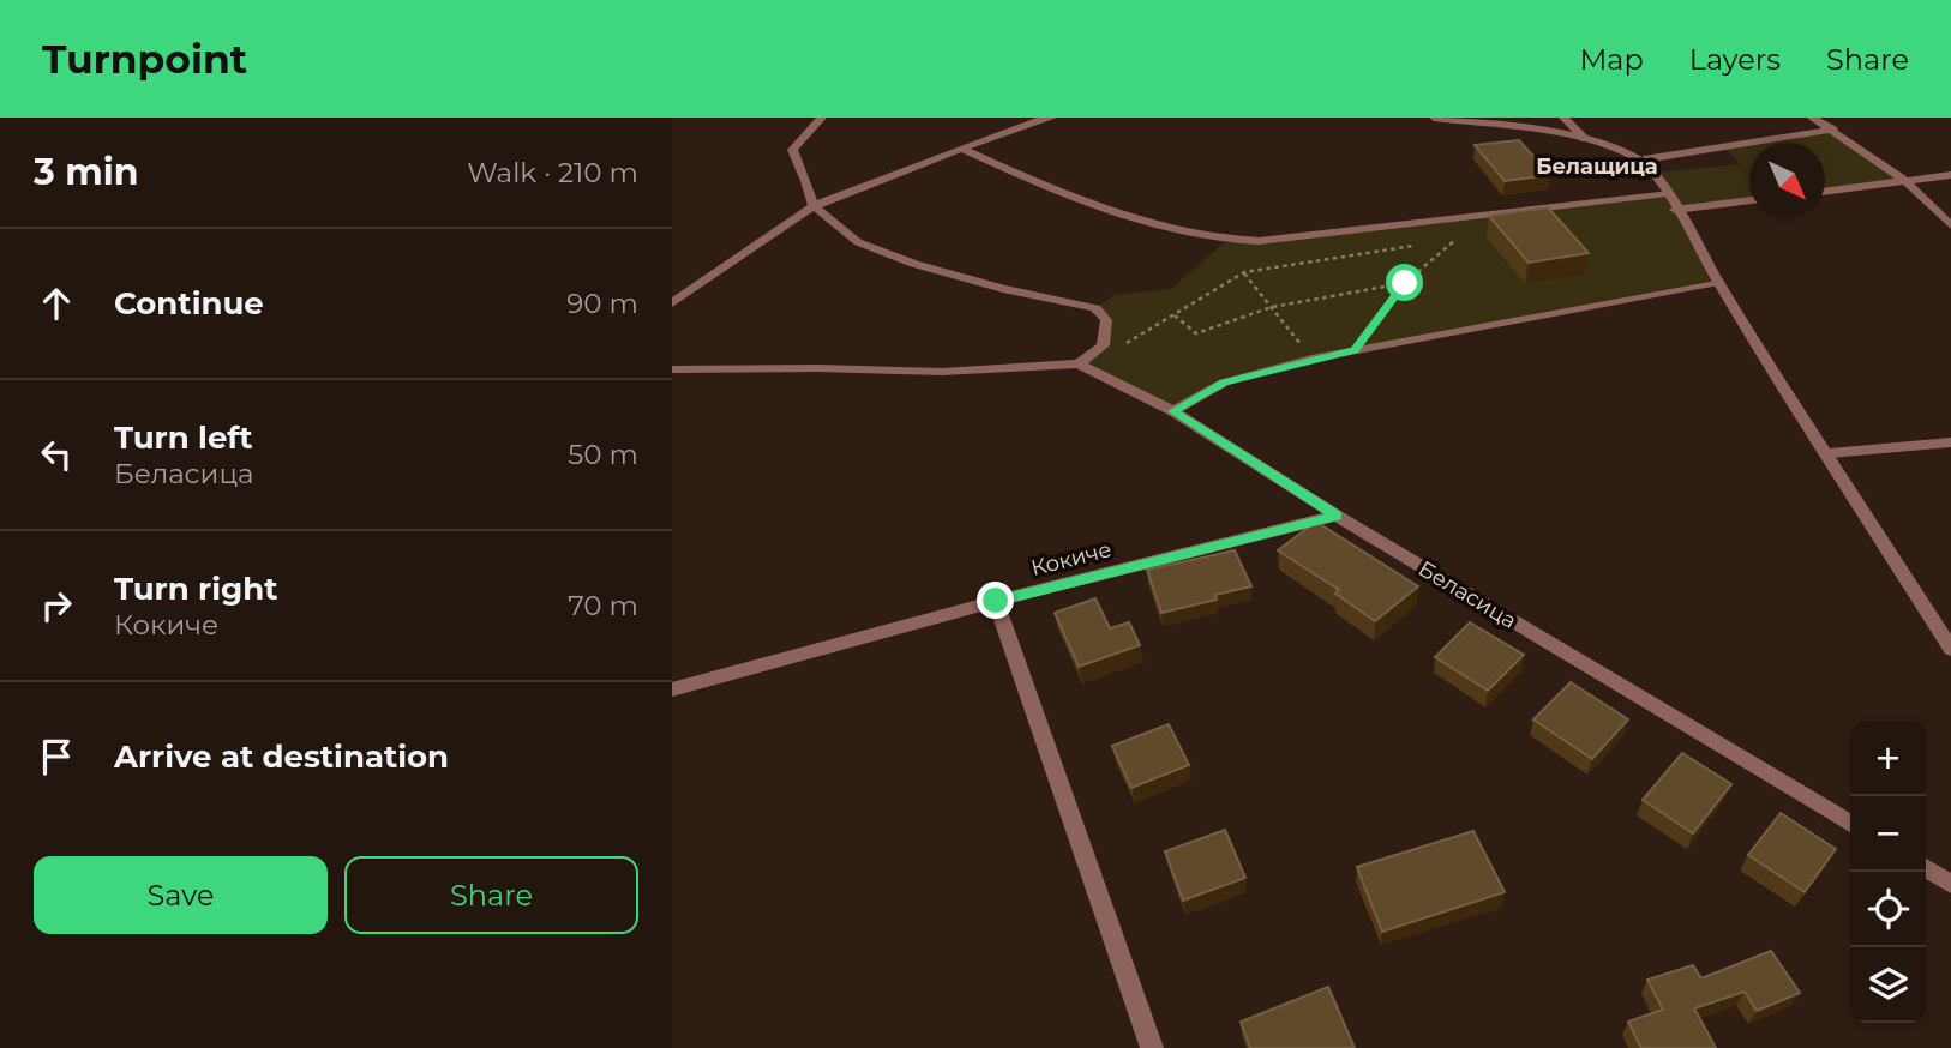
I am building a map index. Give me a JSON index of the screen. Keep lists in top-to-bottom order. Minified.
{"streets":{"street":["Кокиче","Беласица"]},"crossings":[["Кокиче","Беласица"]],"districts":["Белащица"],"north":"bottom right","page":{"header":"Turnpoint","nav":["Map","Layers","Share"],"heading":["3 min","Walk · 210 m"],"list":[["Continue","90 m"],["Turn left","Беласица","50 m"],["Turn right","Кокиче","70 m"],"Arrive at destination"],"map_buttons":["+","−"],"buttons":["Save","Share"]}}
